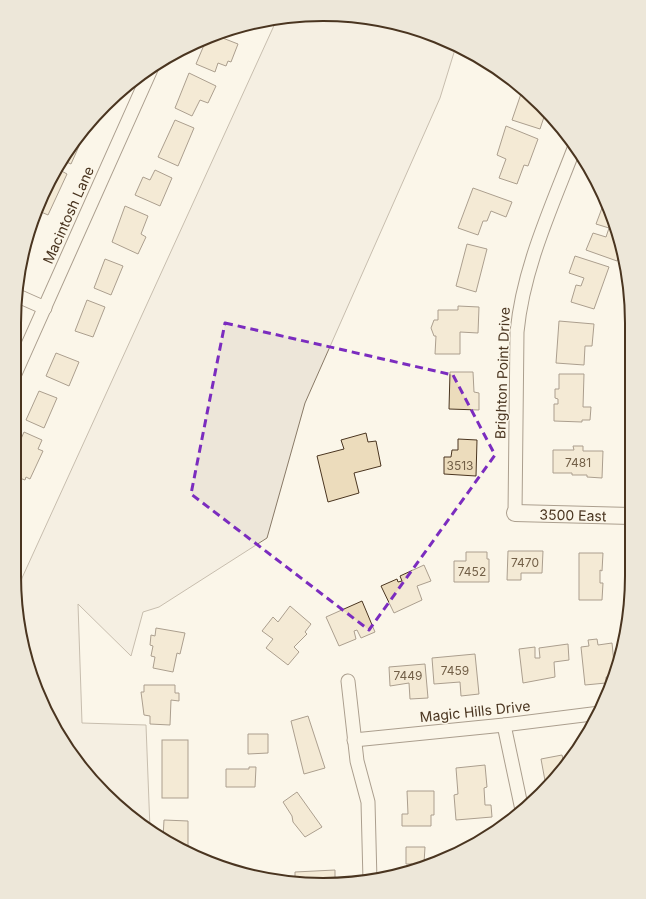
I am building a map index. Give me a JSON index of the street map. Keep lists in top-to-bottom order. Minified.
{"streets":{"street":["Macintosh Lane","Brighton Point Drive","3500 East","Magic Hills Drive"]},"crossings":[["Brighton Point Drive","3500 East"]],"house_numbers":["7481","3513","7470","7452","7459","7449"]}
